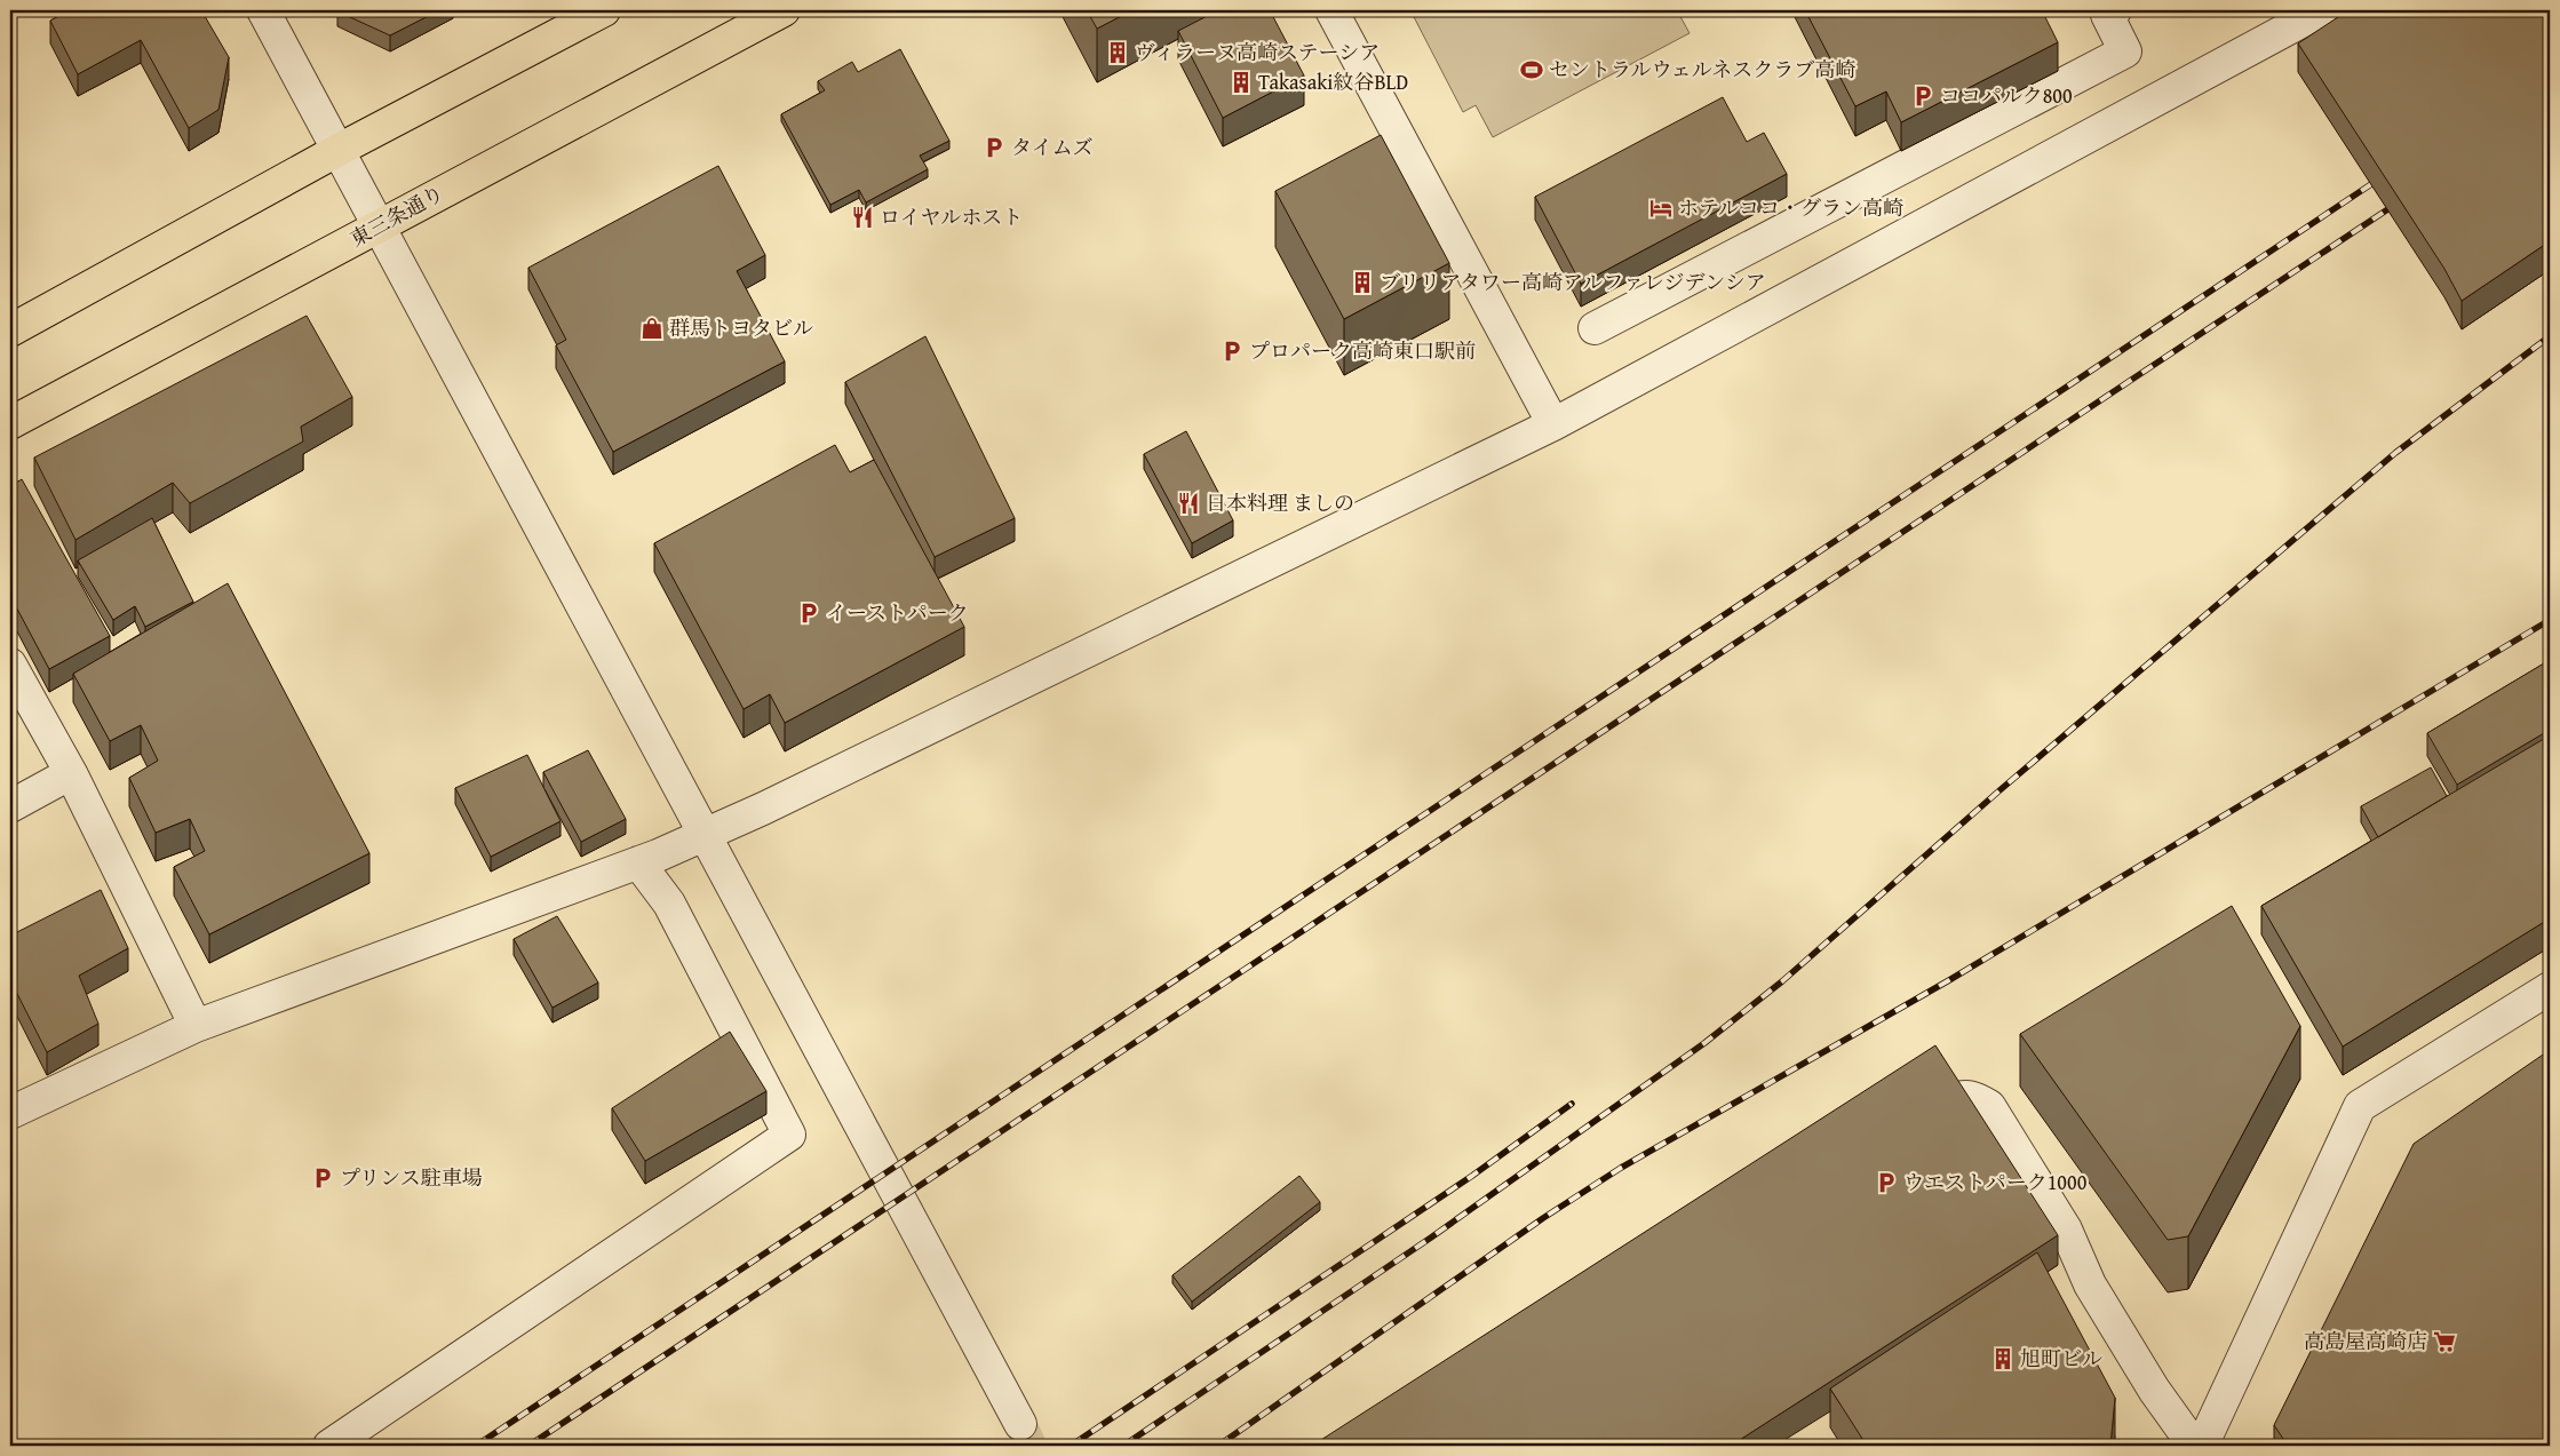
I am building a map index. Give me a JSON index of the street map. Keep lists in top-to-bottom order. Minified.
{"streets":{"highway":["東三条通り"]},"places":{"building":["ヴィラーヌ高崎ステーシア","Takasaki紋谷BLD","ブリリアタワー高崎アルファレジデンシア","旭町ビル"],"sports":["セントラルウェルネスクラブ高崎"],"parking":["ココパルク800","タイムズ","プロパーク高崎東口駅前","イーストパーク","プリンス駐車場","ウエストパーク1000"],"hotel":["ホテルココ・グラン高崎"],"restaurant":["ロイヤルホスト","日本料理 ましの"],"shop":["群馬トヨタビル"],"supermarket":["高島屋高崎店"]}}
